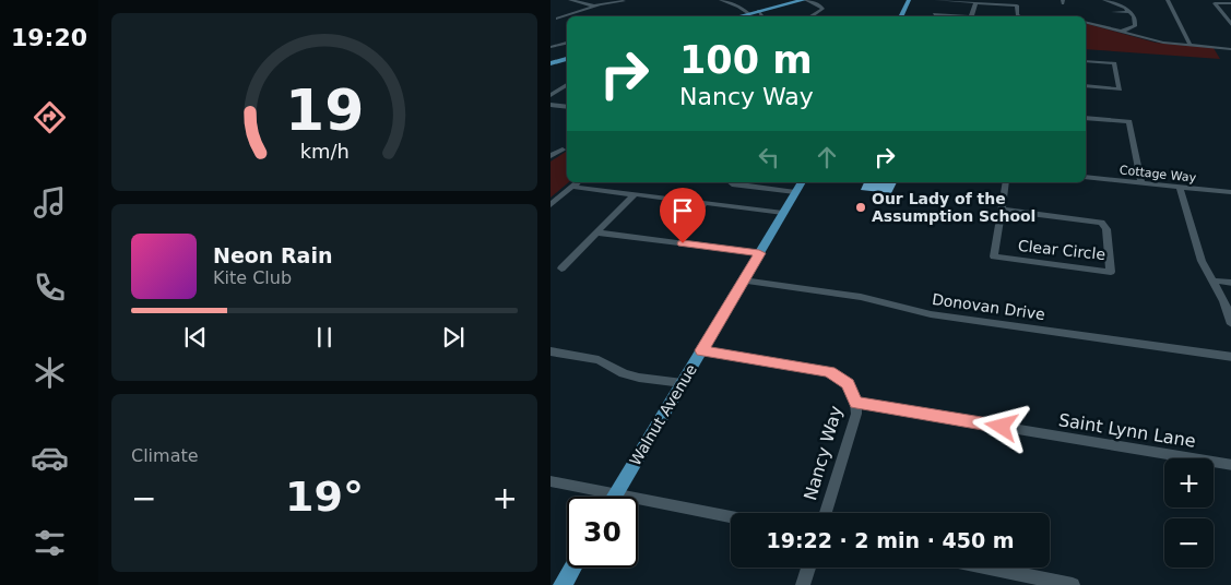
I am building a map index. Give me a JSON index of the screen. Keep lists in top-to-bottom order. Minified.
{"streets":{"main road":["Walnut Avenue"],"street":["Cottage Way","Clear Circle","Donovan Drive","Saint Lynn Lane","Nancy Way"]},"crossings":[["Donovan Drive","Walnut Avenue"],["Walnut Avenue","Nancy Way"],["Saint Lynn Lane","Nancy Way"]],"places":["Our Lady of the Assumption School"],"page":{"tabs":"19:20","turn":["100 m","Nancy Way"],"song":["Neon Rain","Kite Club"],"tile":"Climate","map_buttons":["+","−"],"heat":["−","19°","+"],"limit":"30","trip":"19:22 · 2 min · 450 m","gauge":["19","km/h"]}}
